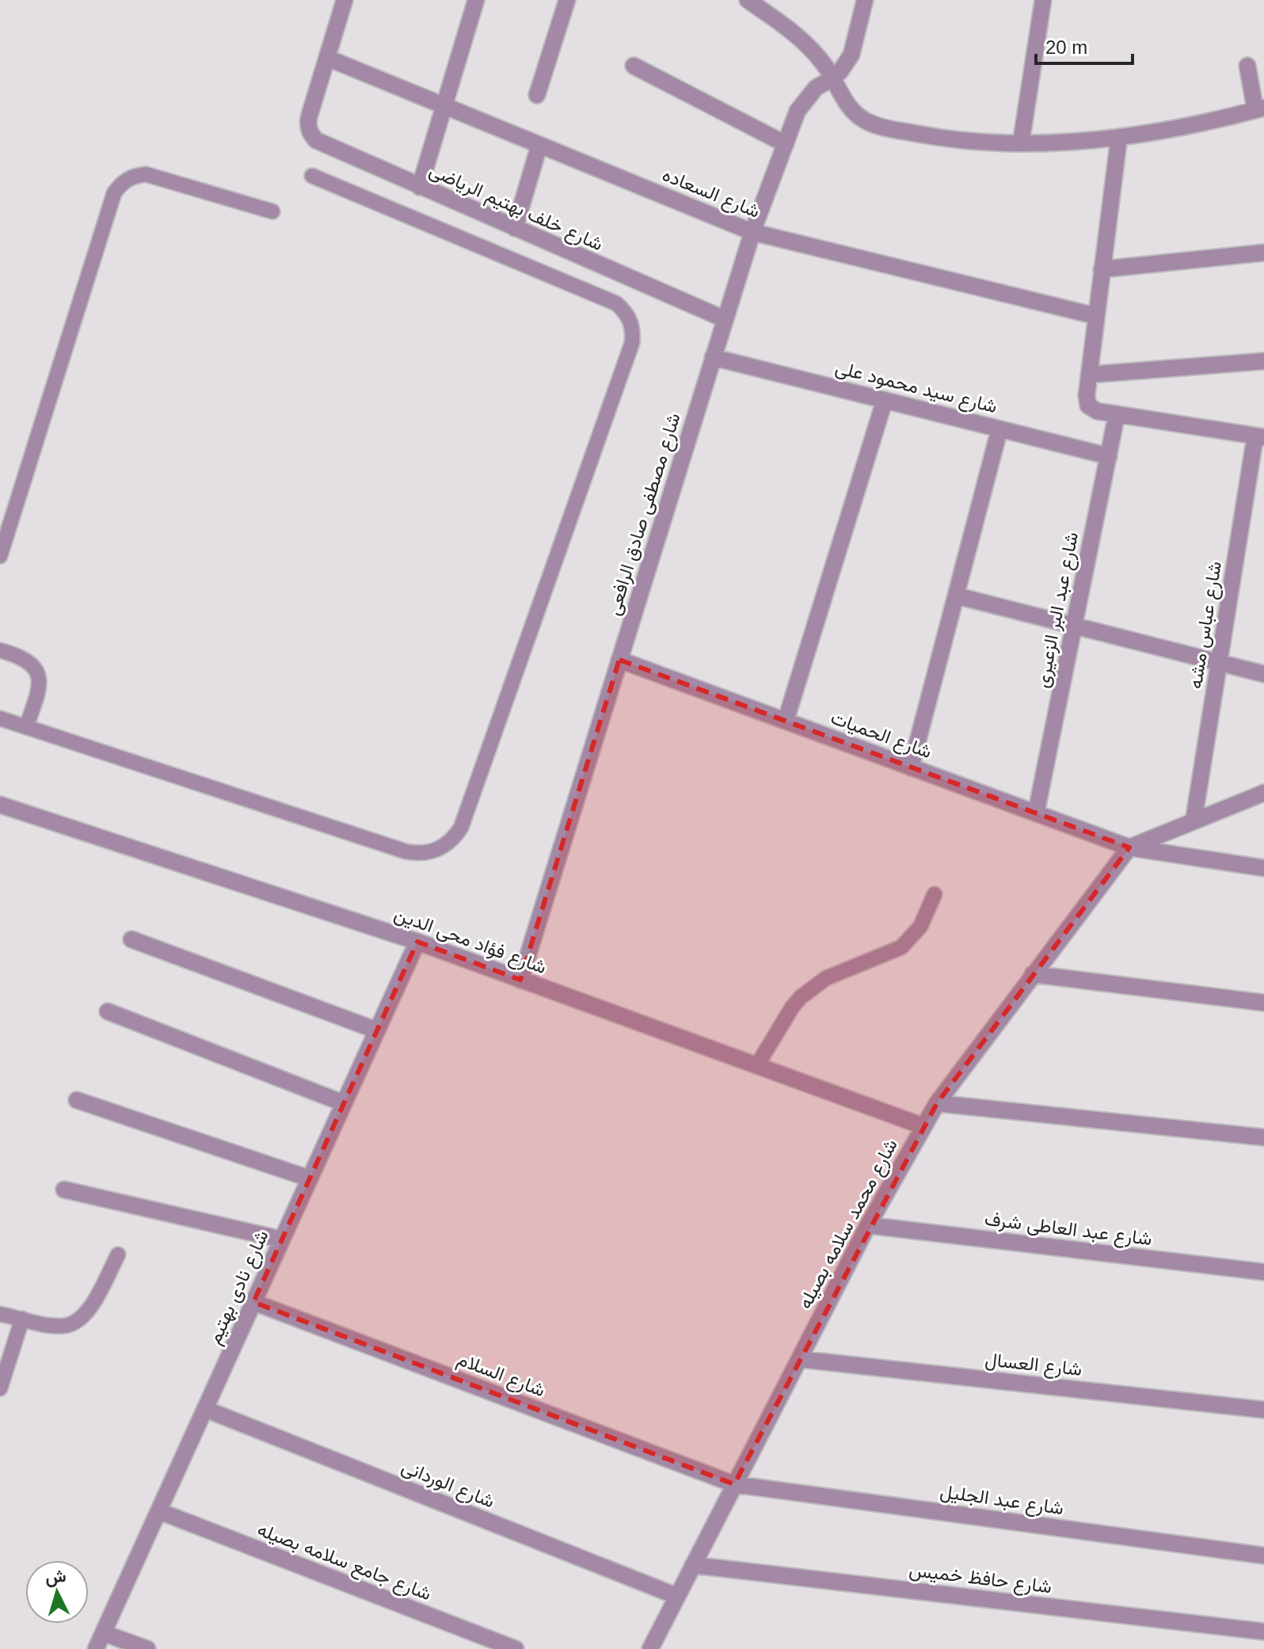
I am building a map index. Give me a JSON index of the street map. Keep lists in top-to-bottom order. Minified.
{"streets":{"street":["شارع السعاده","شارع خلف بهتيم الرياضى","شارع سيد محمود على","شارع مصطفى صادق الرافعى","شارع عبد البر الزعيرى","شارع عباس مشه","شارع الحميات","شارع فؤاد محى الدين","شارع محمد سلامه بصيله","شارع عبد العاطى شرف","شارع نادى بهتيم","شارع العسال","شارع السلام","شارع الوردانى","شارع عبد الجليل","شارع جامع سلامه بصيله","شارع حافظ خميس"]},"crossings":[["شارع السعاده","شارع خلف بهتيم الرياضى"],["شارع السعاده","شارع مصطفى صادق الرافعى"],["شارع خلف بهتيم الرياضى","شارع مصطفى صادق الرافعى"],["شارع سيد محمود على","شارع مصطفى صادق الرافعى"],["شارع سيد محمود على","شارع عبد البر الزعيرى"],["شارع مصطفى صادق الرافعى","شارع الحميات"],["شارع مصطفى صادق الرافعى","شارع فؤاد محى الدين"],["شارع عبد البر الزعيرى","شارع الحميات"],["شارع الحميات","شارع محمد سلامه بصيله"],["شارع فؤاد محى الدين","شارع محمد سلامه بصيله"],["شارع فؤاد محى الدين","شارع نادى بهتيم"],["شارع محمد سلامه بصيله","شارع عبد العاطى شرف"],["شارع محمد سلامه بصيله","شارع العسال"],["شارع محمد سلامه بصيله","شارع السلام"],["شارع محمد سلامه بصيله","شارع الوردانى"],["شارع محمد سلامه بصيله","شارع عبد الجليل"],["شارع محمد سلامه بصيله","شارع حافظ خميس"],["شارع نادى بهتيم","شارع السلام"],["شارع نادى بهتيم","شارع الوردانى"],["شارع نادى بهتيم","شارع جامع سلامه بصيله"],["شارع السلام","شارع عبد الجليل"]],"scale_bar":"20 m","north":"top"}
